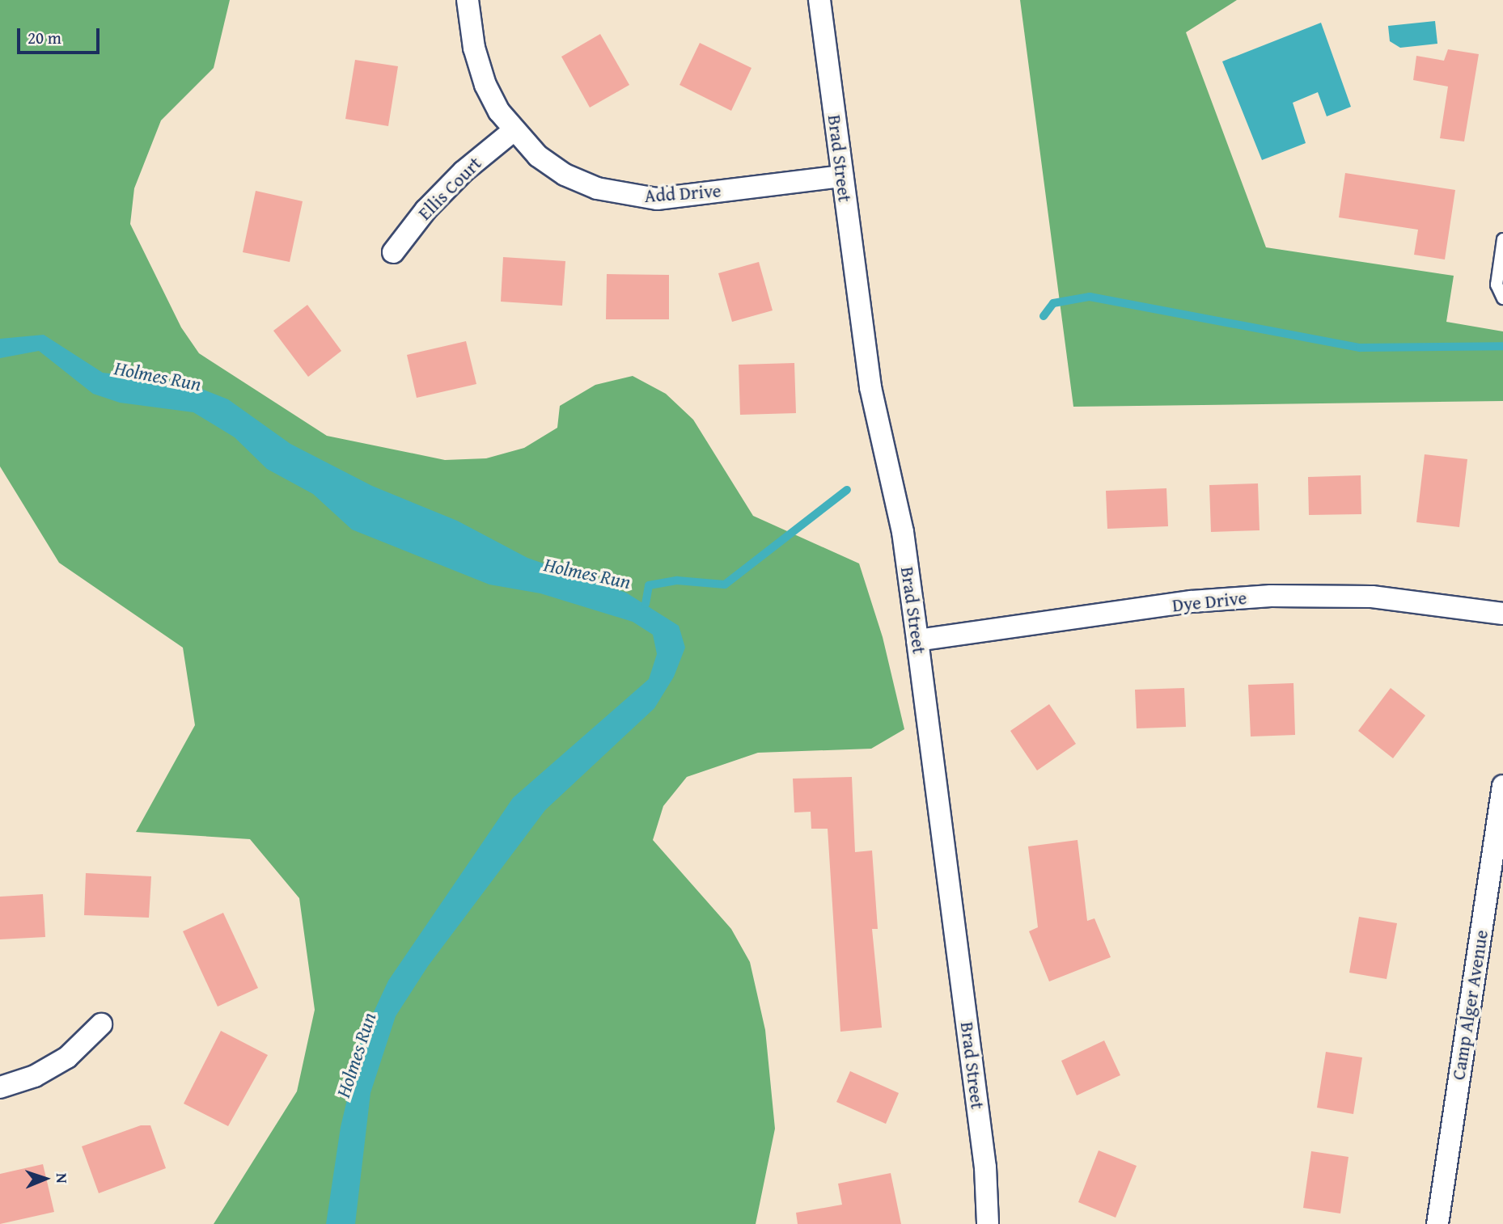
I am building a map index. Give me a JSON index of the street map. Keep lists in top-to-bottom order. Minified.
{"streets":{"street":["Brad Street","Ellis Court","Add Drive","Dye Drive","Camp Alger Avenue"]},"crossings":[["Brad Street","Add Drive"],["Brad Street","Dye Drive"],["Ellis Court","Add Drive"]],"water":["Holmes Run"],"scale_bar":"20 m","north":"right"}
